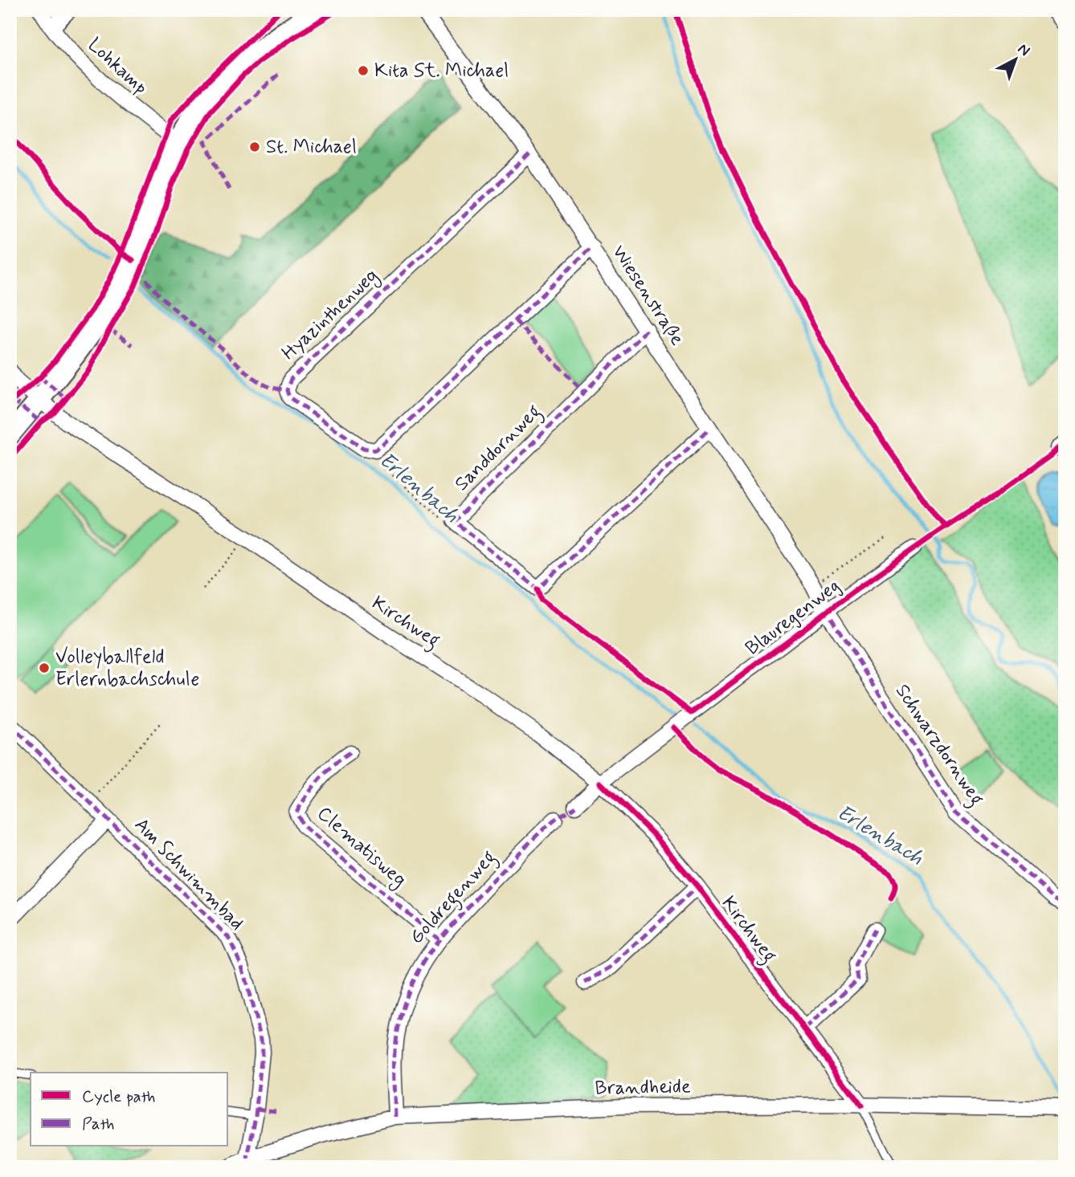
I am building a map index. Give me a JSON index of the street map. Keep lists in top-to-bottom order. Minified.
{"streets":{"street":["Lohkamp","Wiesenstraße","Hyazinthenweg","Sanddornweg","Blauregenweg","Kirchweg","Schwarzdornweg","Clematisweg","Am Schwimmbad","Goldregenweg","Brandheide"]},"crossings":[["Wiesenstraße","Hyazinthenweg"],["Wiesenstraße","Sanddornweg"],["Wiesenstraße","Blauregenweg"],["Wiesenstraße","Schwarzdornweg"],["Blauregenweg","Kirchweg"],["Blauregenweg","Schwarzdornweg"],["Kirchweg","Brandheide"],["Clematisweg","Goldregenweg"],["Am Schwimmbad","Brandheide"],["Goldregenweg","Brandheide"]],"water":["Erlenbach"],"places":["Kita St. Michael","St. Michael","Volleyballfeld Erlernbachschule"],"legend":["Cycle path","Path"],"north":"top right"}
